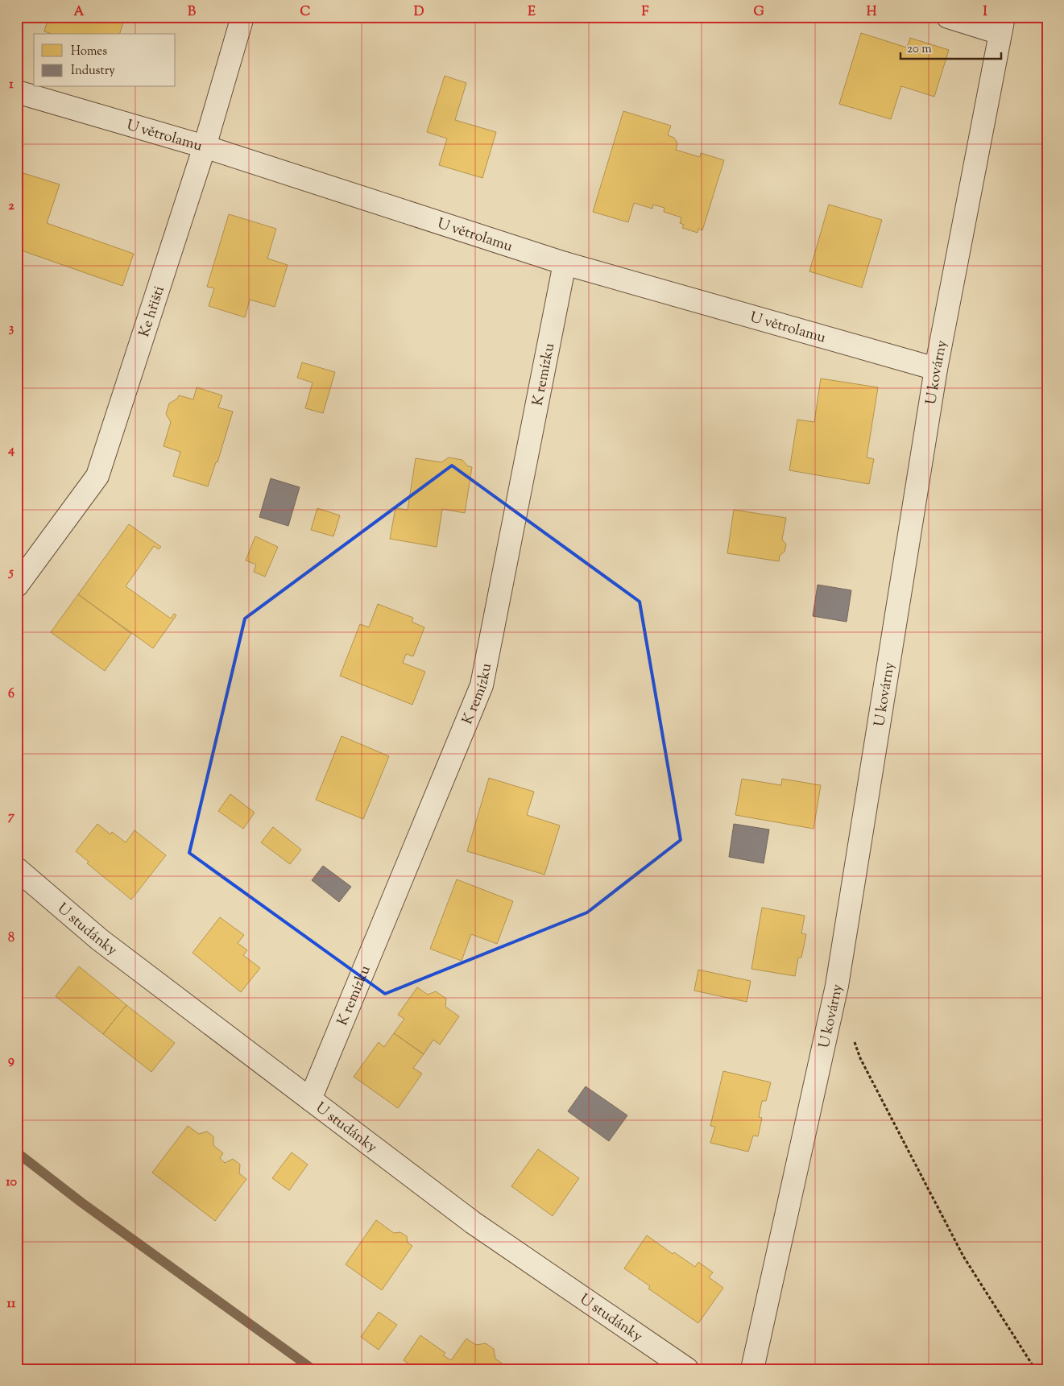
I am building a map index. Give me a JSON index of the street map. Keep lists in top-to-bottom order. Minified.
{"streets":{"street":["U větrolamu","Ke hřišti","U kovárny","K remízku","U studánky"]},"crossings":[["U větrolamu","Ke hřišti"],["U větrolamu","U kovárny"],["U větrolamu","K remízku"],["K remízku","U studánky"]],"legend":["Homes","Industry"],"scale_bar":"20 m","grid":{"columns":["A","B","C","D","E","F","G","H","I"],"rows":["1","2","3","4","5","6","7","8","9","10","11"]}}
